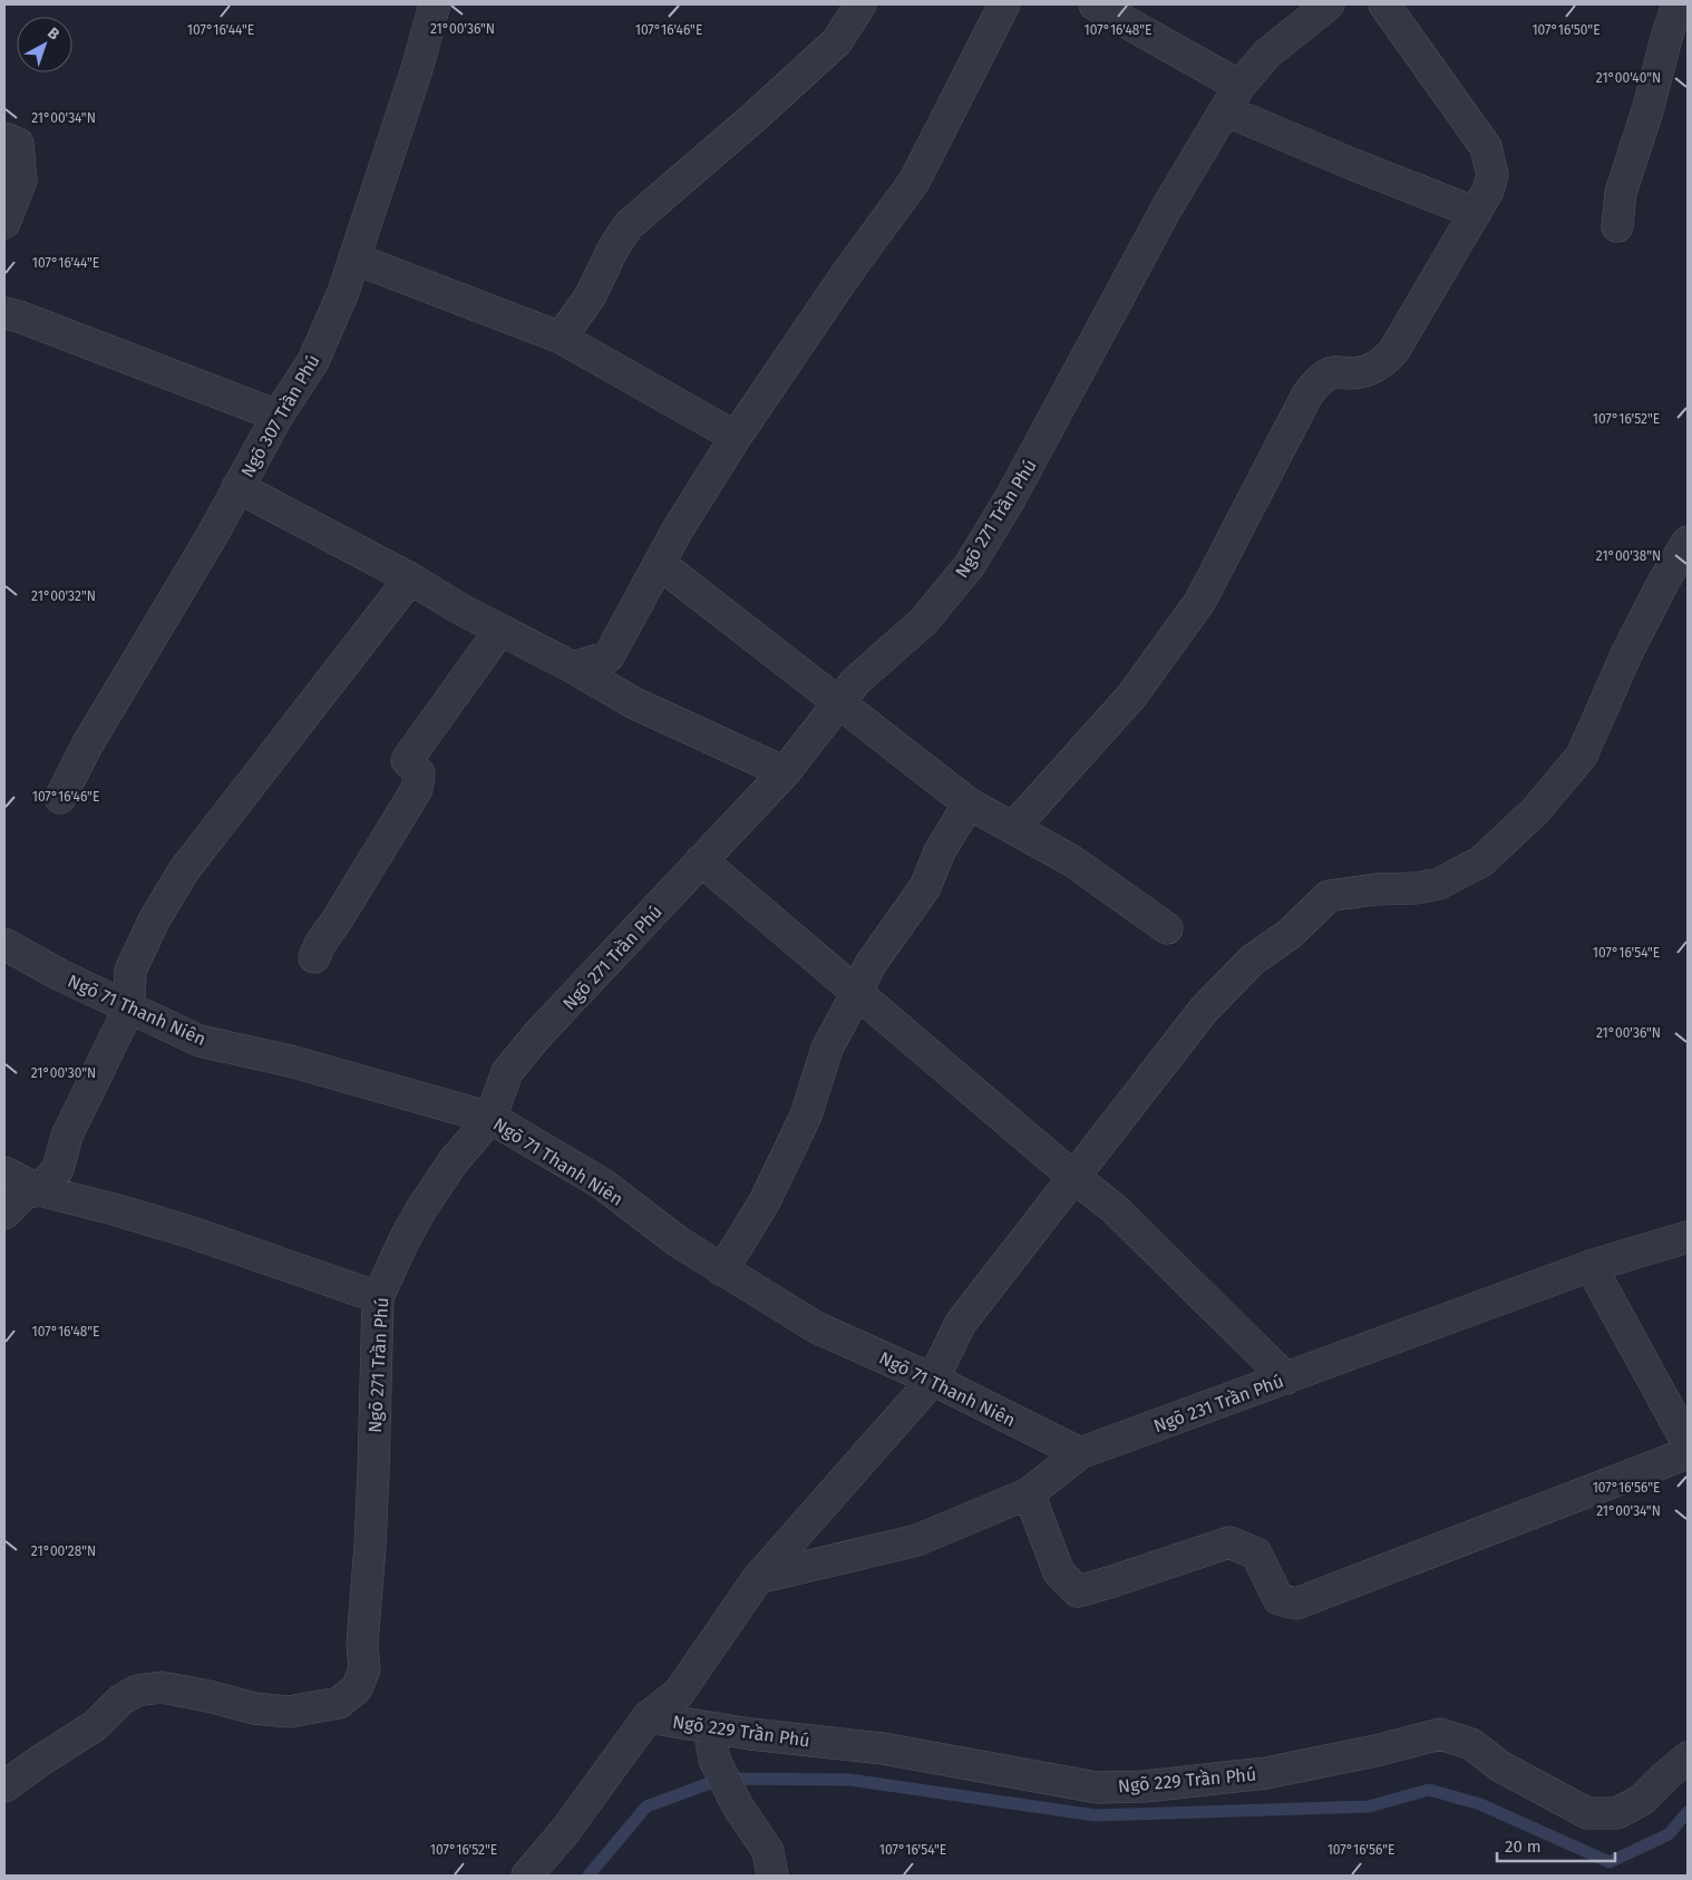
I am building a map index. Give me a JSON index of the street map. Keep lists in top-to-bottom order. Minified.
{"streets":{"street":["Ngõ 307 Trần Phú","Ngõ 271 Trần Phú","Ngõ 71 Thanh Niên","Ngõ 231 Trần Phú","Ngõ 229 Trần Phú"]},"crossings":[["Ngõ 271 Trần Phú","Ngõ 71 Thanh Niên"],["Ngõ 71 Thanh Niên","Ngõ 231 Trần Phú"],["Ngõ 71 Thanh Niên","Ngõ 229 Trần Phú"],["Ngõ 231 Trần Phú","Ngõ 229 Trần Phú"]],"scale_bar":"20 m","north":"top right","coordinates":["21°00'36\"N","107°16'44\"E","107°16'46\"E","107°16'48\"E","107°16'50\"E","21°00'40\"N","21°00'34\"N","107°16'52\"E","21°00'38\"N","21°00'32\"N","107°16'54\"E","21°00'30\"N","107°16'56\"E","21°00'28\"N"]}
